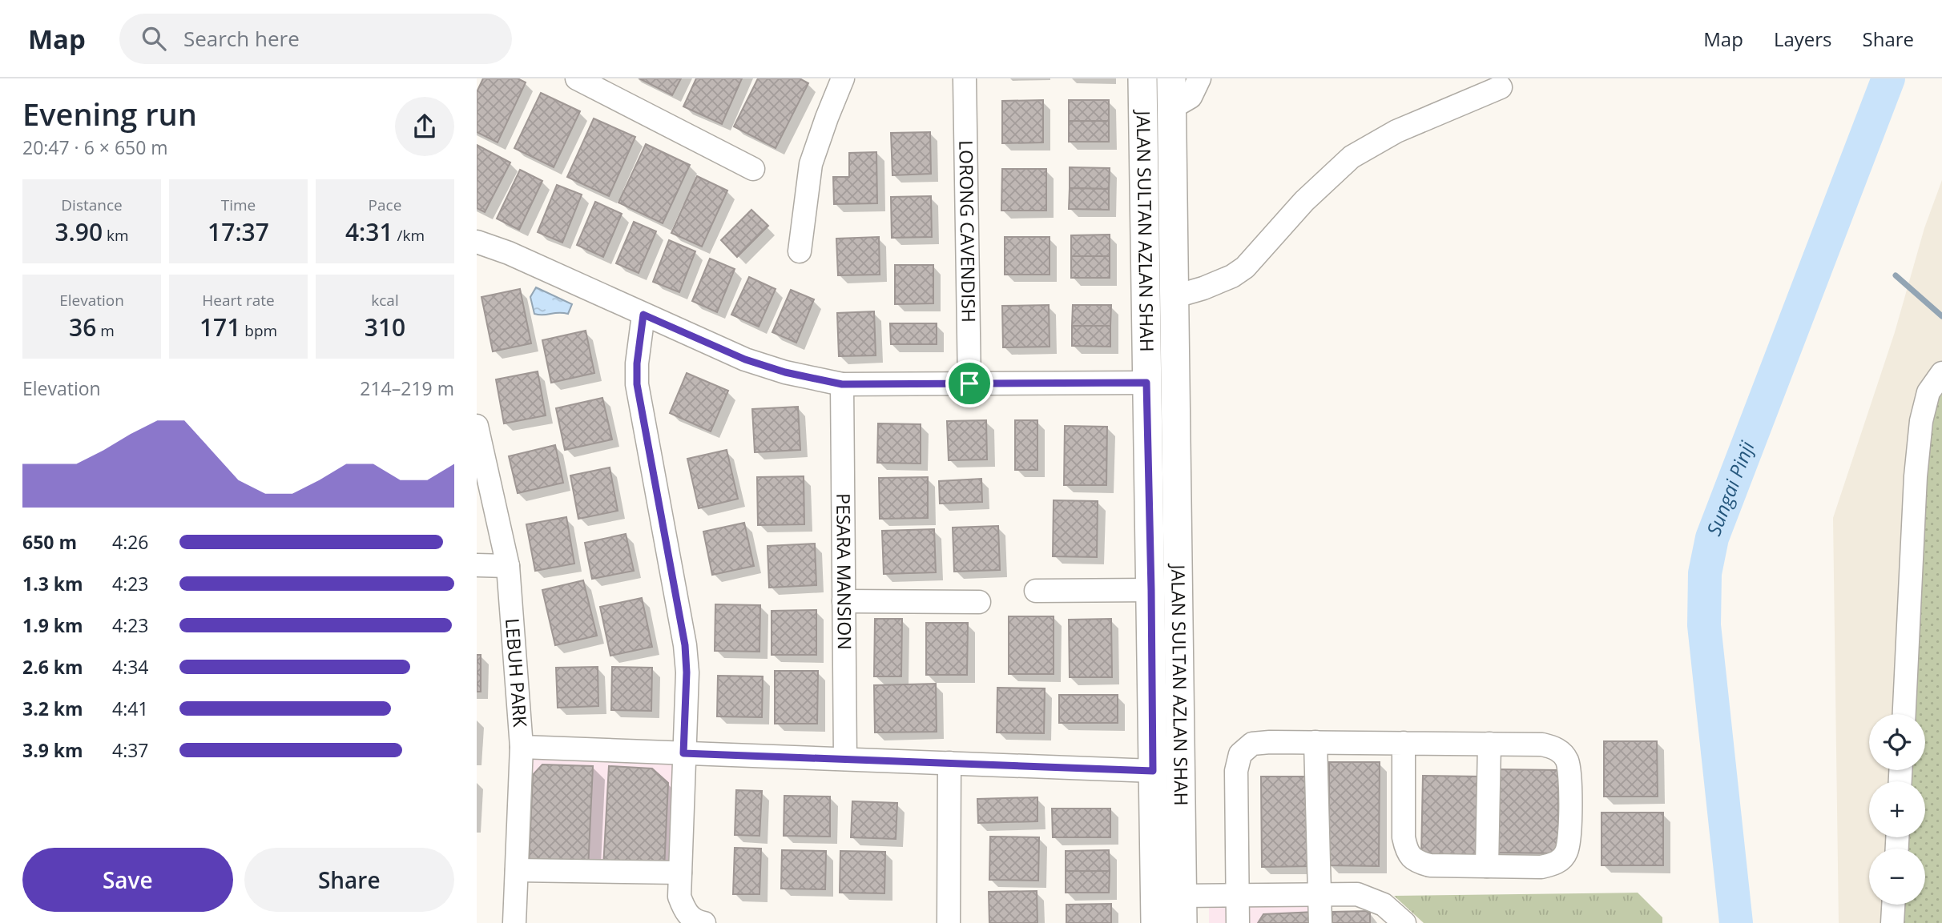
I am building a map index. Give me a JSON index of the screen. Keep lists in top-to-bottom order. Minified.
{"streets":{"main road":["JALAN SULTAN AZLAN SHAH"],"street":["LORONG CAVENDISH","PESARA MANSION","LEBUH PARK"]},"water":["Sungai Pinji"],"page":{"header":"Map","search":"Search here","nav":["Map","Layers","Share"],"heading":["Evening run","20:47 · 6 × 650 m"],"stats":[["Distance","3.90 km"],["Time","17:37"],["Pace","4:31 /km"],["Elevation","36 m"],["Heart rate","171 bpm"],["kcal","310"]],"chart":["Elevation","214–219 m"],"list":[{"name":"650 m","note":"4:26"},{"name":"1.3 km","note":"4:23"},{"name":"1.9 km","note":"4:23"},{"name":"2.6 km","note":"4:34"},{"name":"3.2 km","note":"4:41"},{"name":"3.9 km","note":"4:37"}],"map_buttons":["+","−"],"buttons":["Save","Share"]}}
